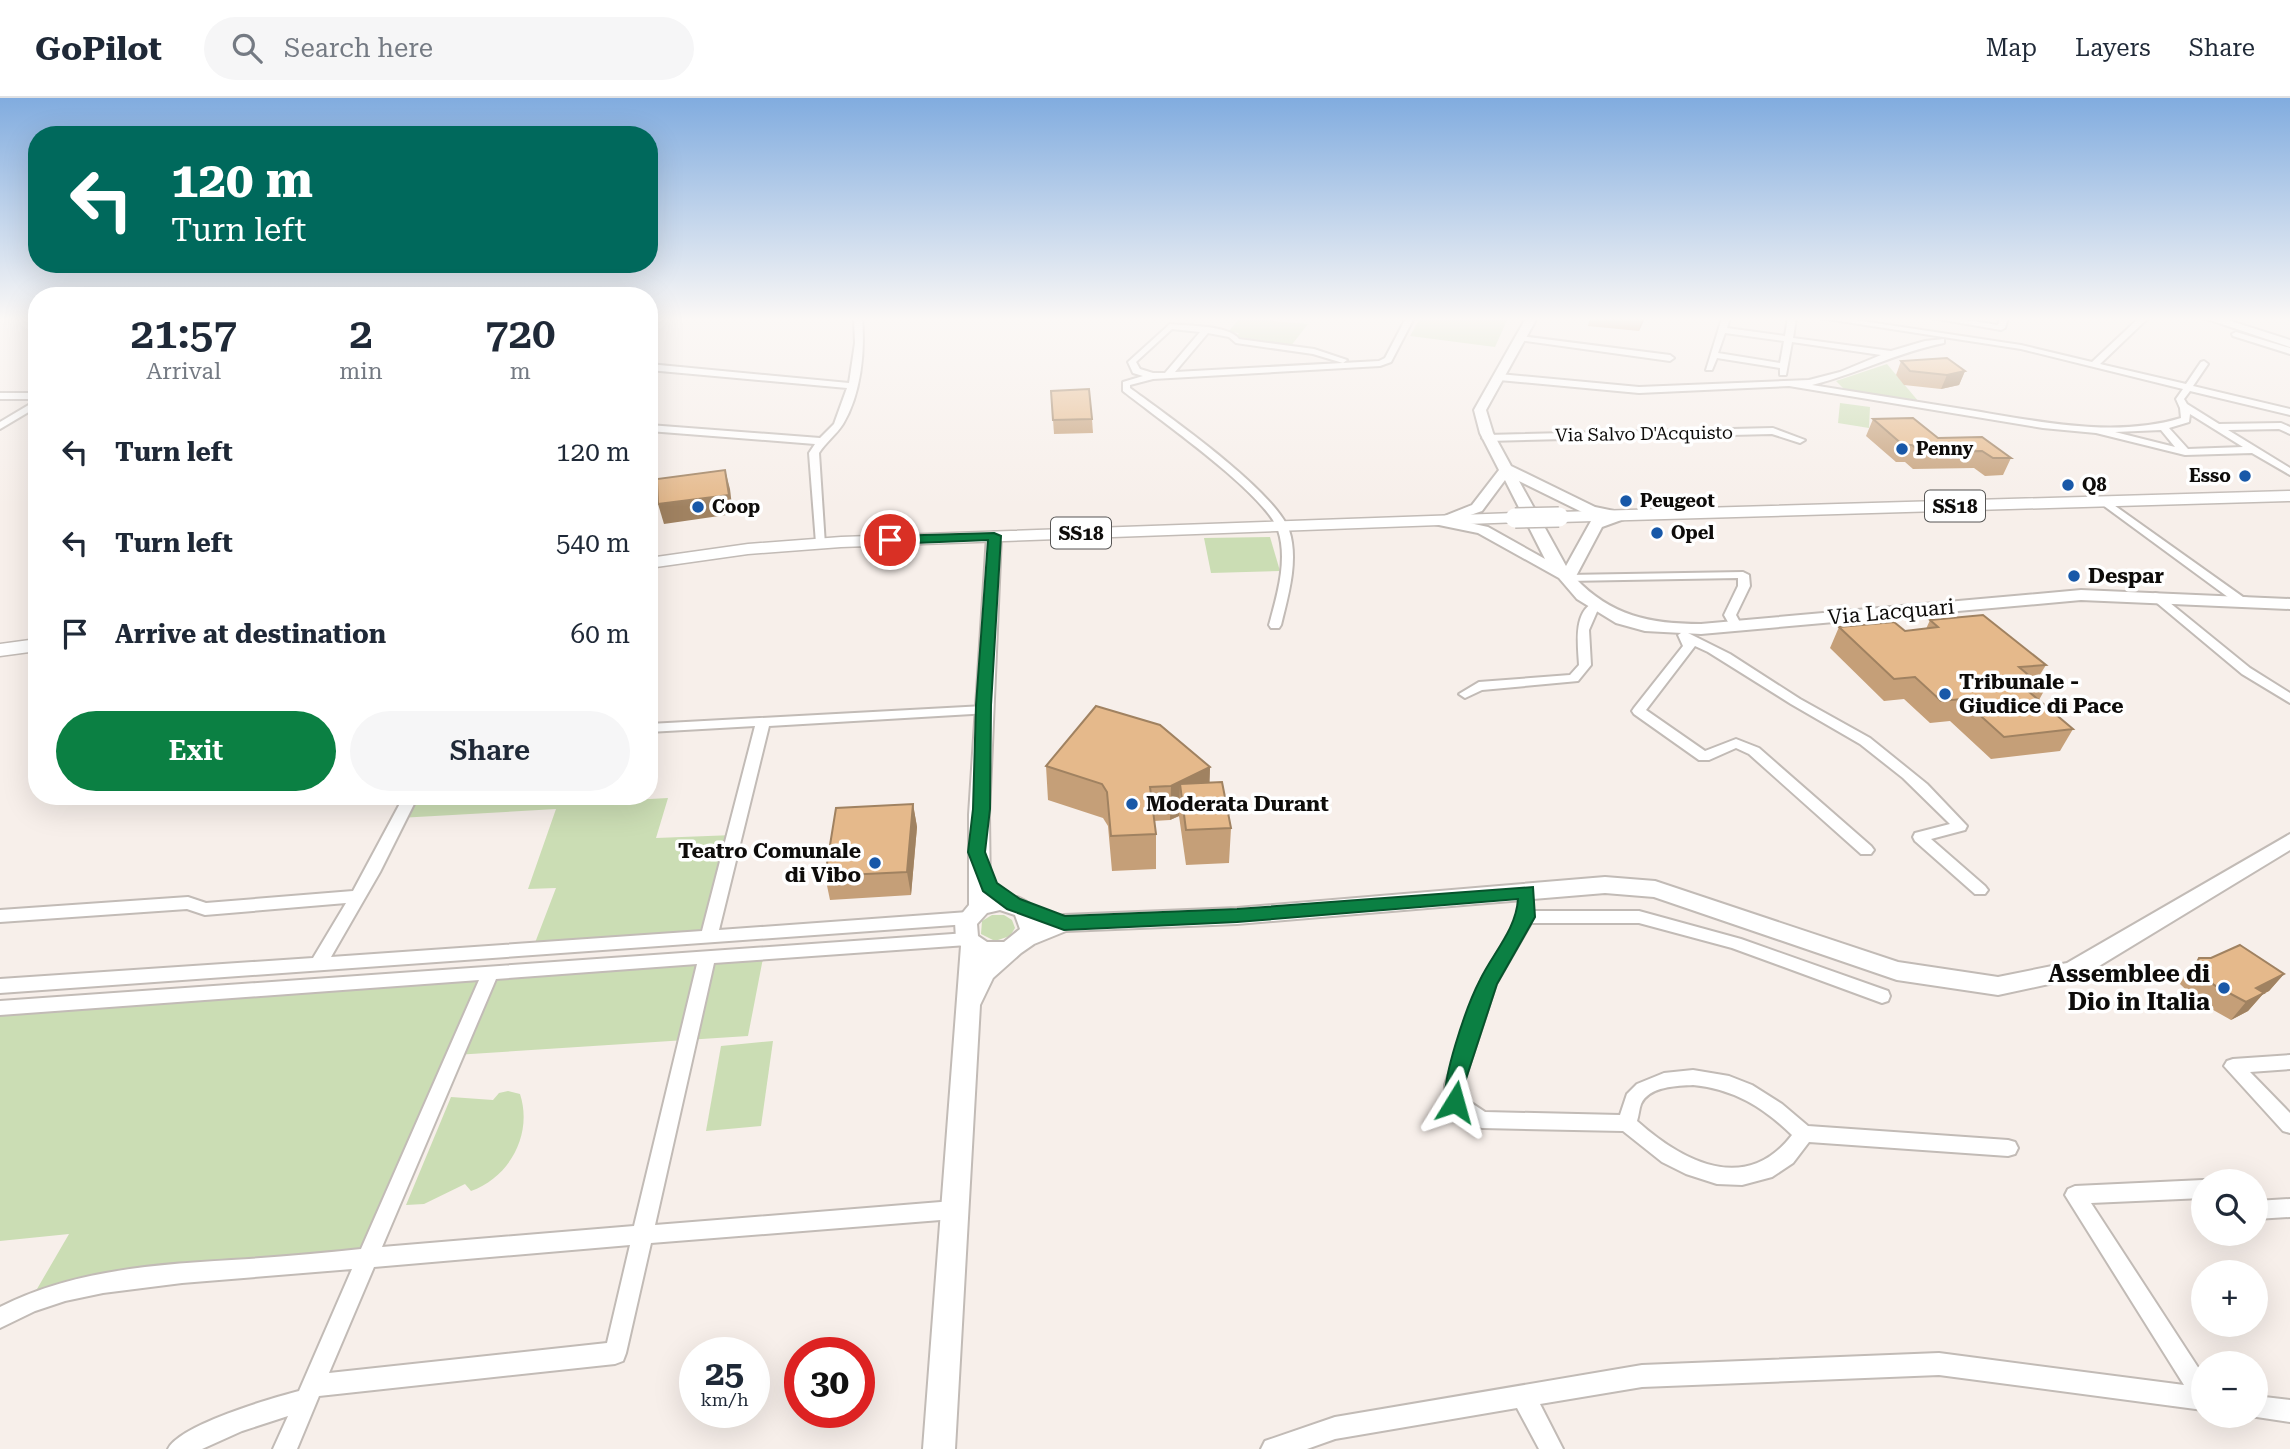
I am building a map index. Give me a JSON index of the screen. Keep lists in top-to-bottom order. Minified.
{"streets":{"main road":["SS18","Via Lacquari"],"street":["Via Salvo D'Acquisto"]},"crossings":[["Via Salvo D'Acquisto","Via Lacquari"],["SS18","Via Lacquari"]],"places":["Penny","Esso","Q8","Peugeot","Coop","Opel","Despar","Tribunale - Giudice di Pace","Moderata Durant","Teatro Comunale di Vibo","Assemblee di Dio in Italia"],"page":{"header":"GoPilot","search":"Search here","nav":["Map","Layers","Share"],"turn":["120 m","Turn left"],"eta":["21:57","Arrival","2","min","720","m"],"list":[{"name":"Turn left","value":"120 m"},{"name":"Turn left","value":"540 m"},{"name":"Arrive at destination","value":"60 m"}],"buttons":["Exit","Share"],"map_buttons":["+","−"],"speed":"25 km/h","limit":"30"}}
